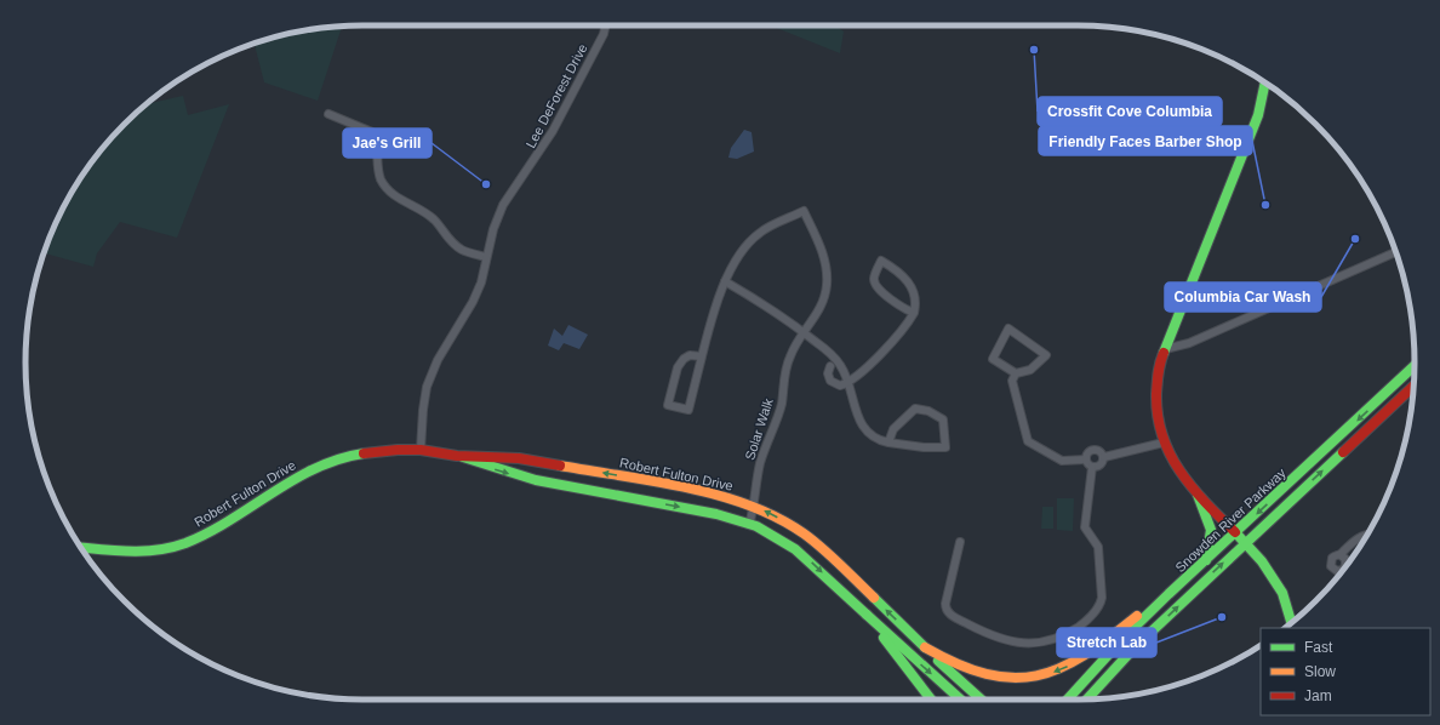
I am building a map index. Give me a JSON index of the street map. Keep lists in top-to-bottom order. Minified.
{"streets":{"street":["Lee DeForest Drive","Solar Walk","Robert Fulton Drive","Snowden River Parkway"]},"crossings":[["Lee DeForest Drive","Robert Fulton Drive"],["Solar Walk","Robert Fulton Drive"]],"places":["Crossfit Cove Columbia","Jae's Grill","Friendly Faces Barber Shop","Columbia Car Wash","Stretch Lab"],"legend":["Fast","Slow","Jam"]}
